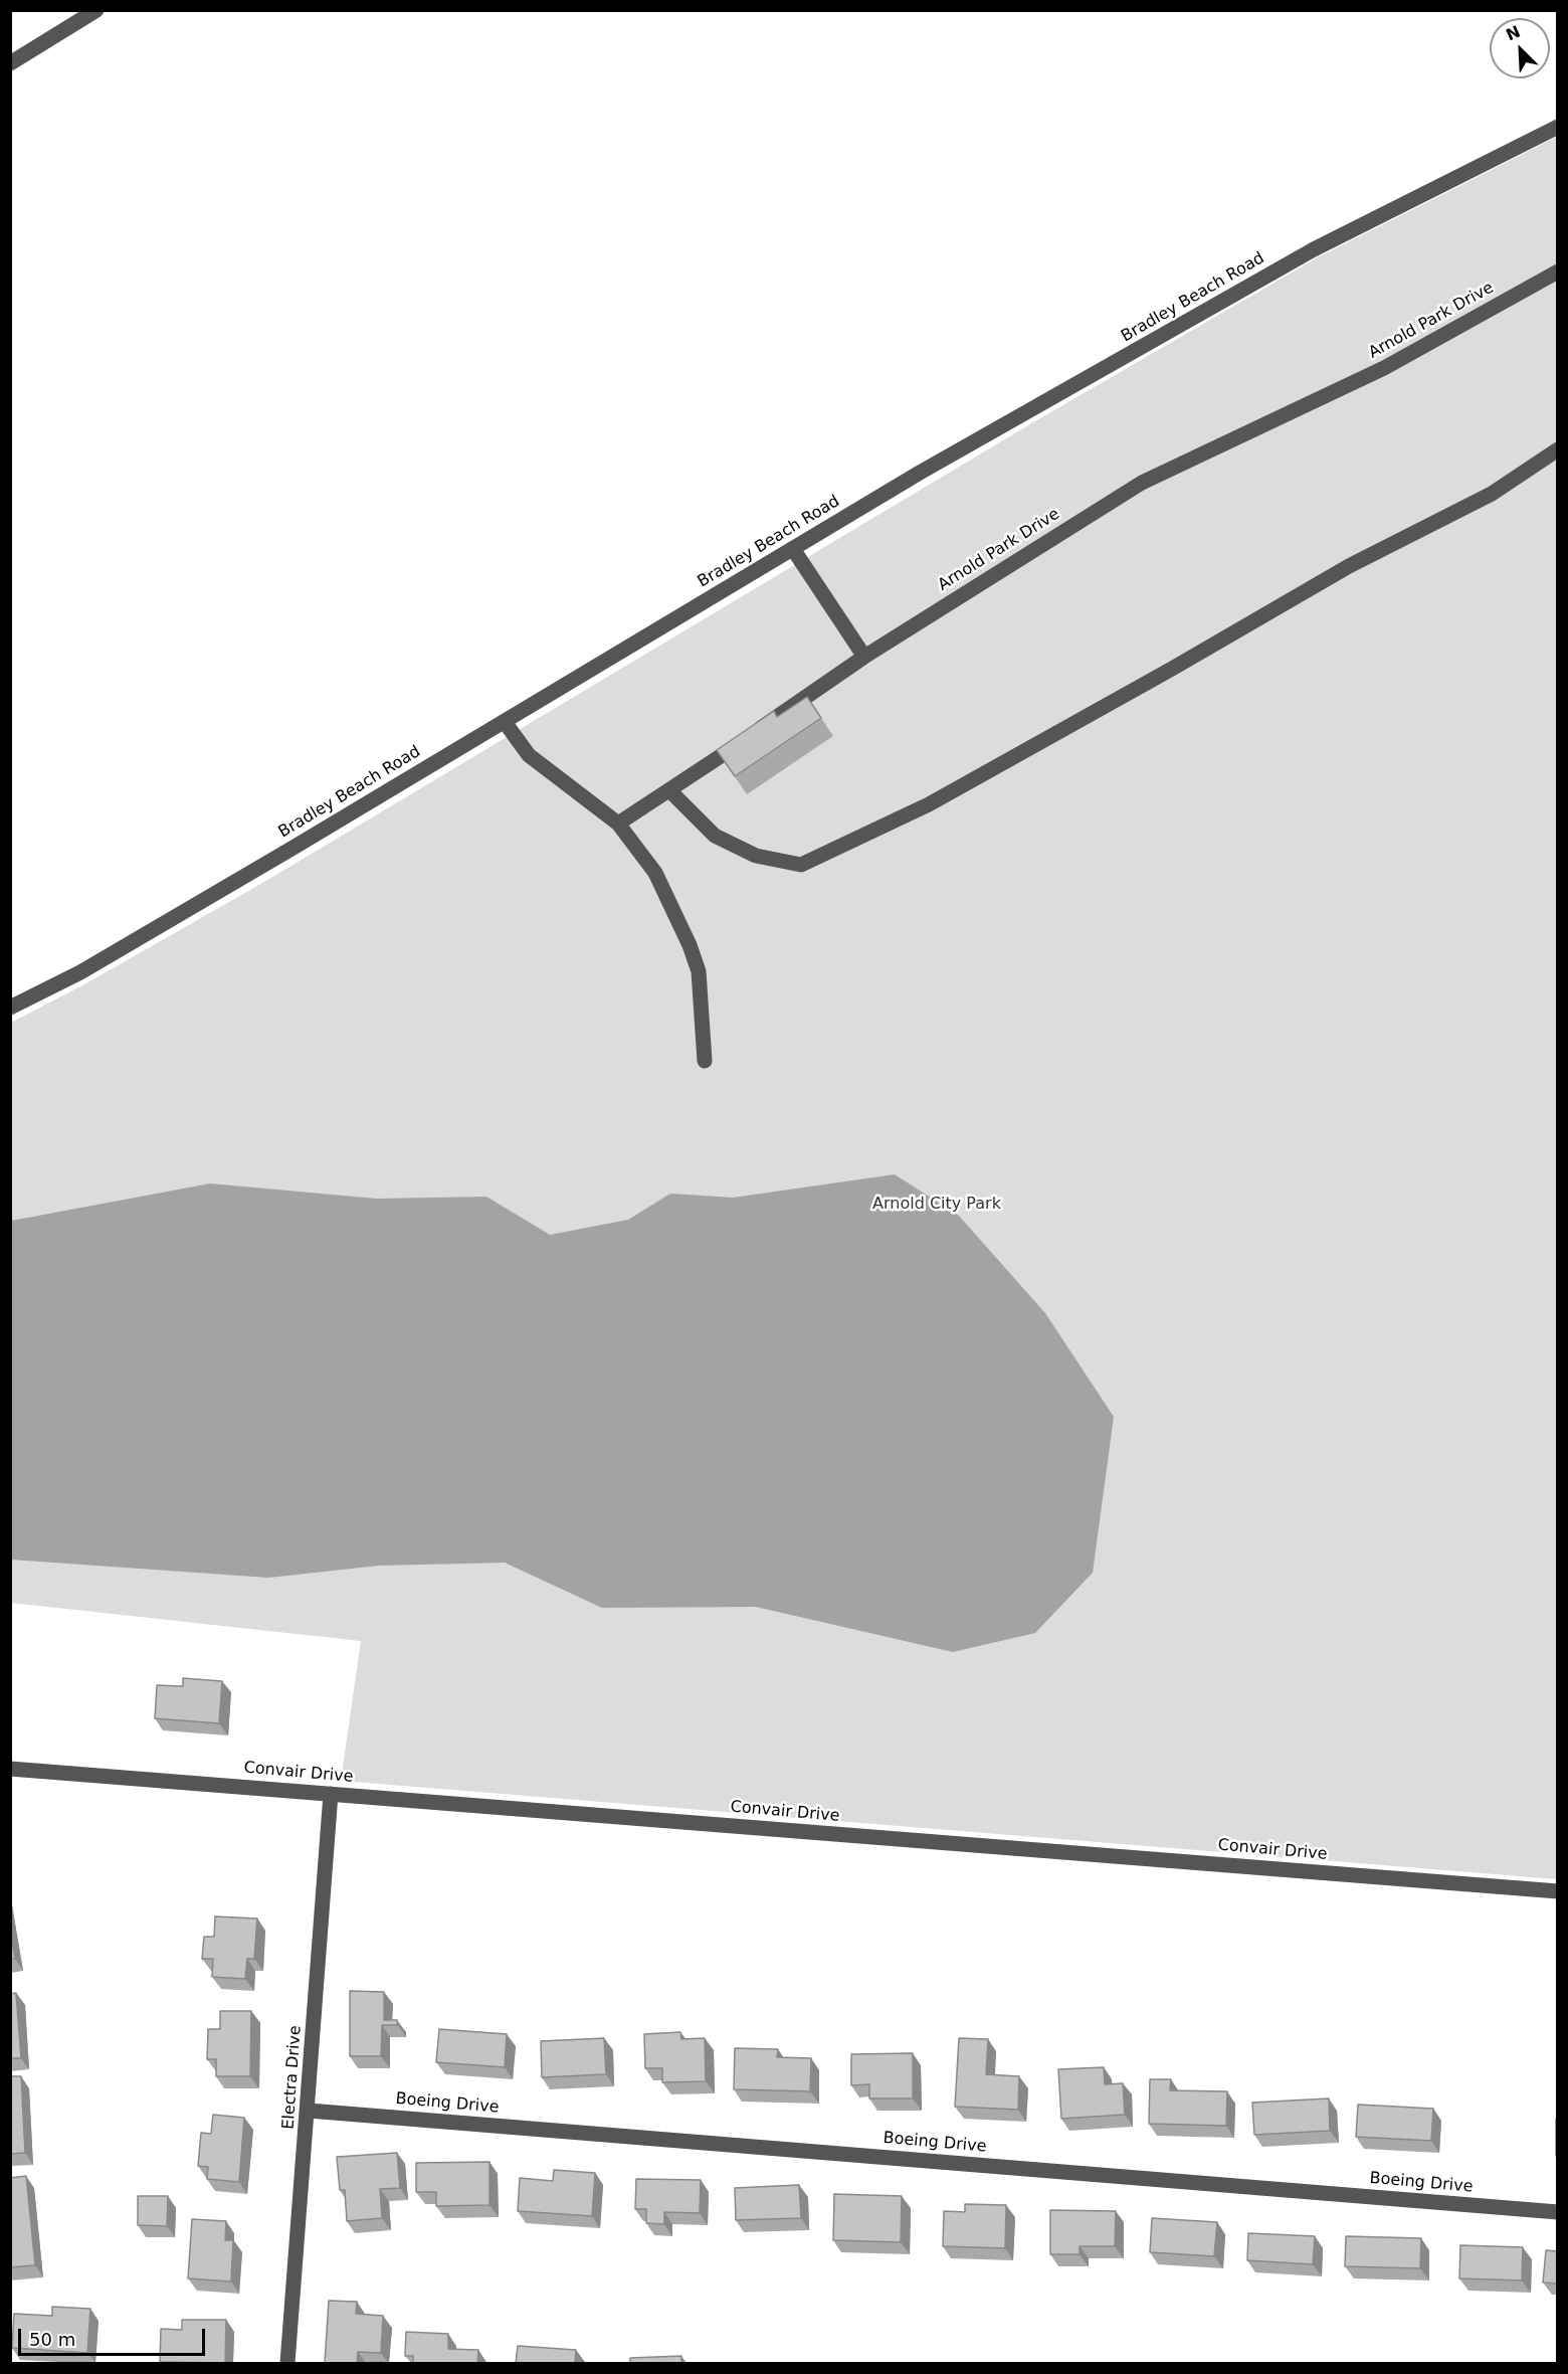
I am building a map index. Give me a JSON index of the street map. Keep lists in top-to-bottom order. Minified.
{"streets":{"street":["Bradley Beach Road","Arnold Park Drive","Convair Drive","Electra Drive","Boeing Drive"]},"crossings":[["Convair Drive","Electra Drive"],["Electra Drive","Boeing Drive"]],"parks":["Arnold City Park"],"scale_bar":"50 m","north":"top left"}
